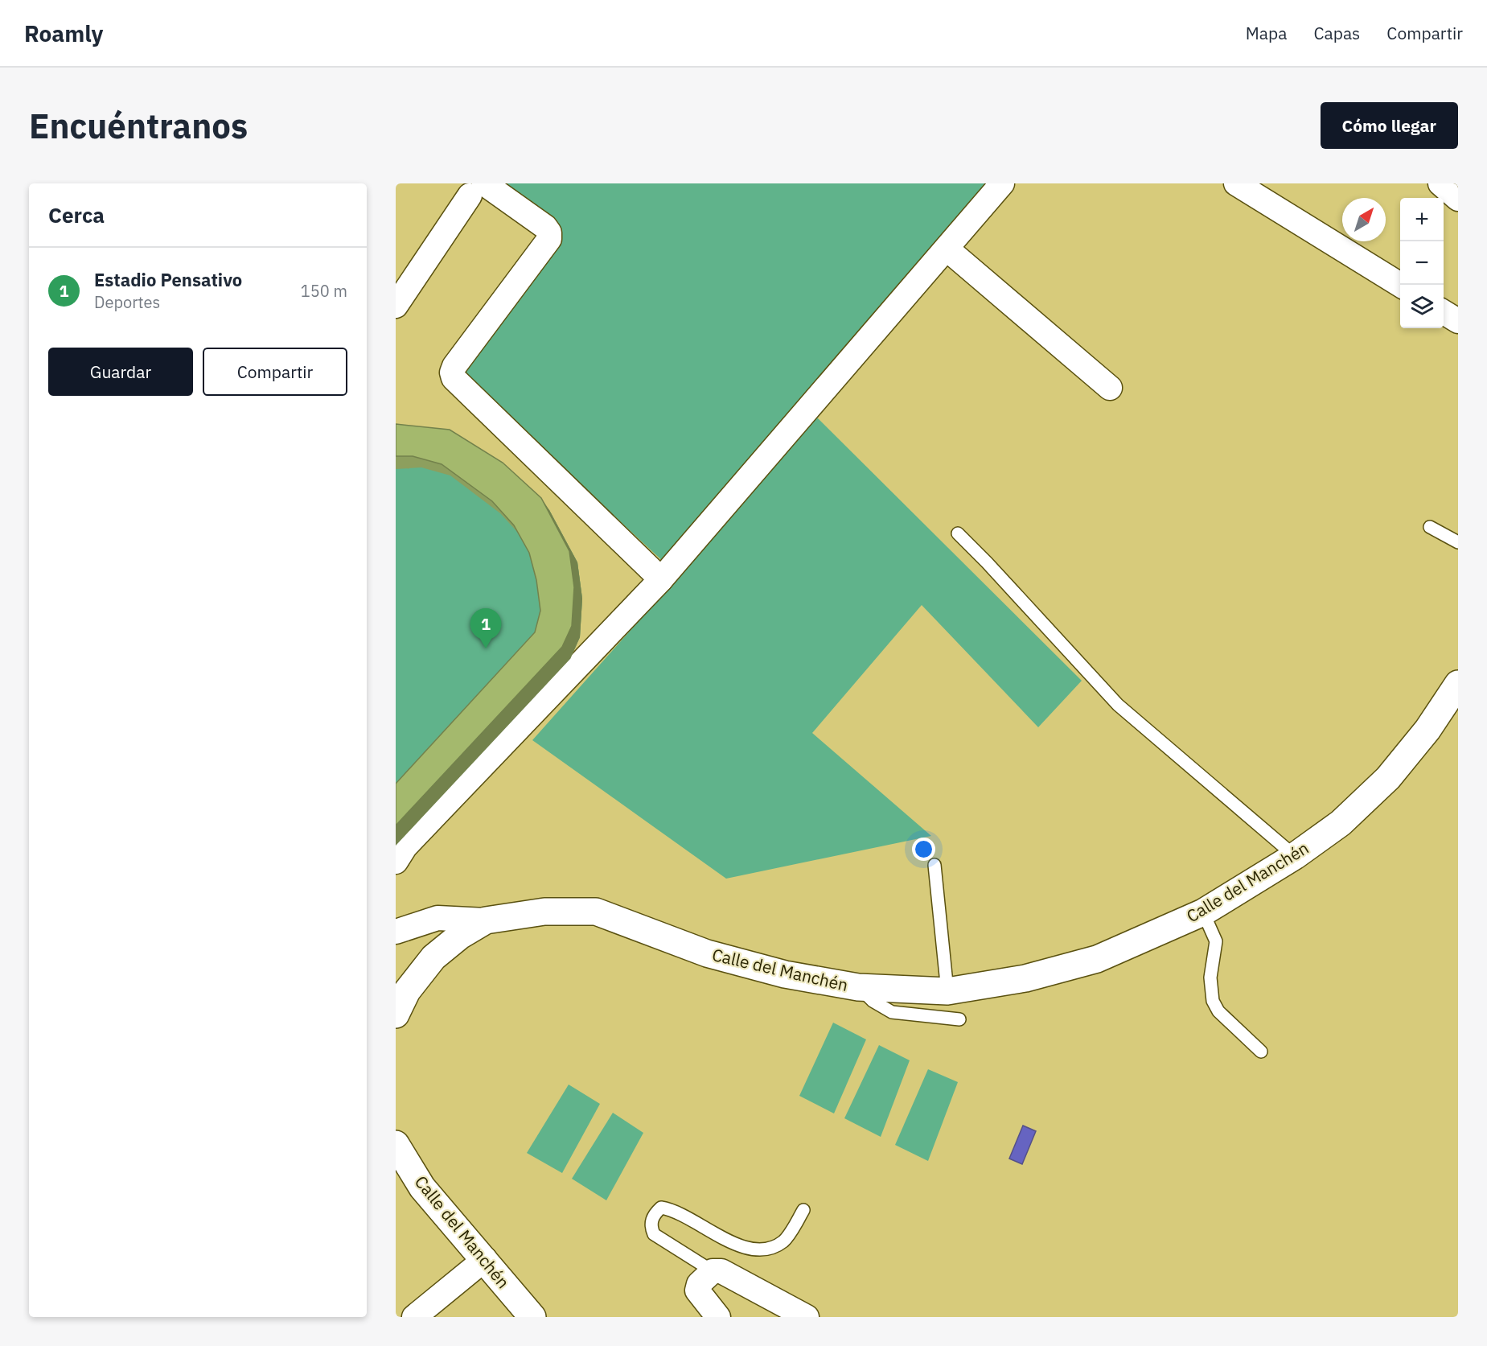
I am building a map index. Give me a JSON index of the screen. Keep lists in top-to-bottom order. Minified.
{"streets":{"street":["Calle del Manchén"]},"north":"top right","page":{"header":"Roamly","nav":["Mapa","Capas","Compartir"],"buttons":["Cómo llegar",["Guardar","Compartir"]],"title":"Encuéntranos","heading":"Cerca","map_buttons":["+","−"],"list":[{"mark":"1","name":"Estadio Pensativo","note":"Deportes","value":"150 m"}],"pins":"1"}}
